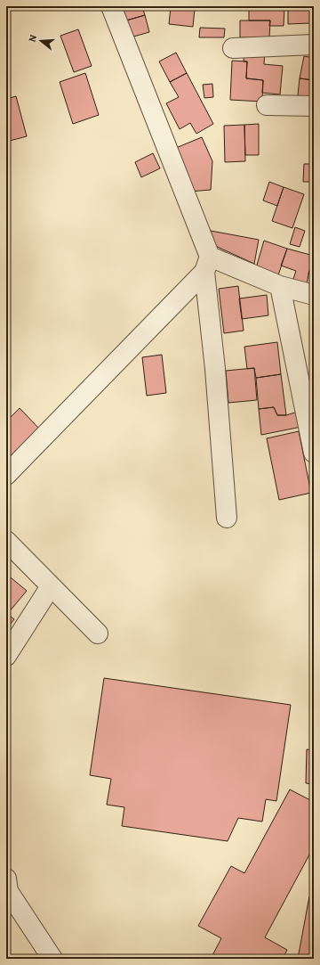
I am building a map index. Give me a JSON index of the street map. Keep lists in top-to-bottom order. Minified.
{"north":"left"}
